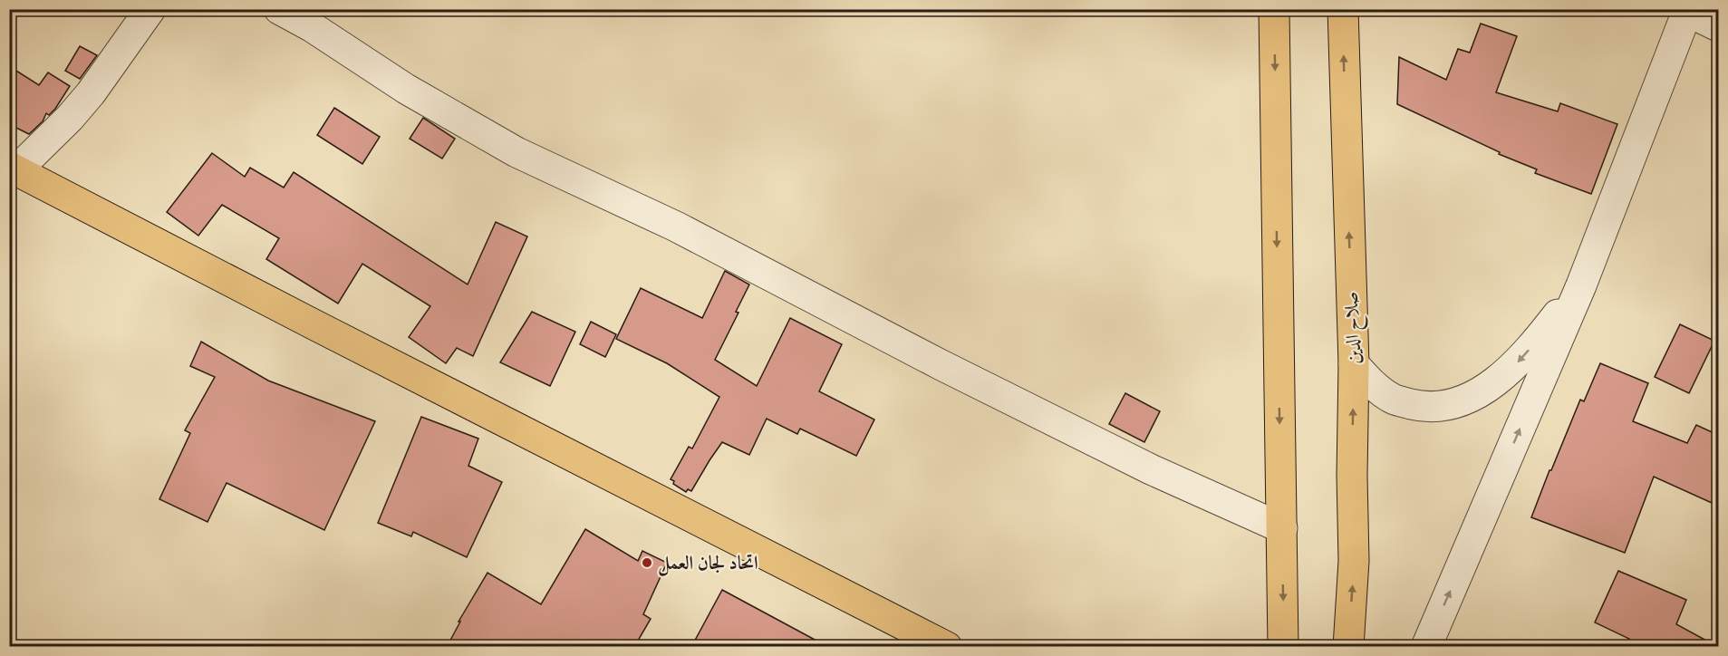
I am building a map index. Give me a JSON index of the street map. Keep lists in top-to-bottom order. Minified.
{"streets":{"main road":["صلاح الدين"]},"places":["اتحاد لجان العمل"]}
